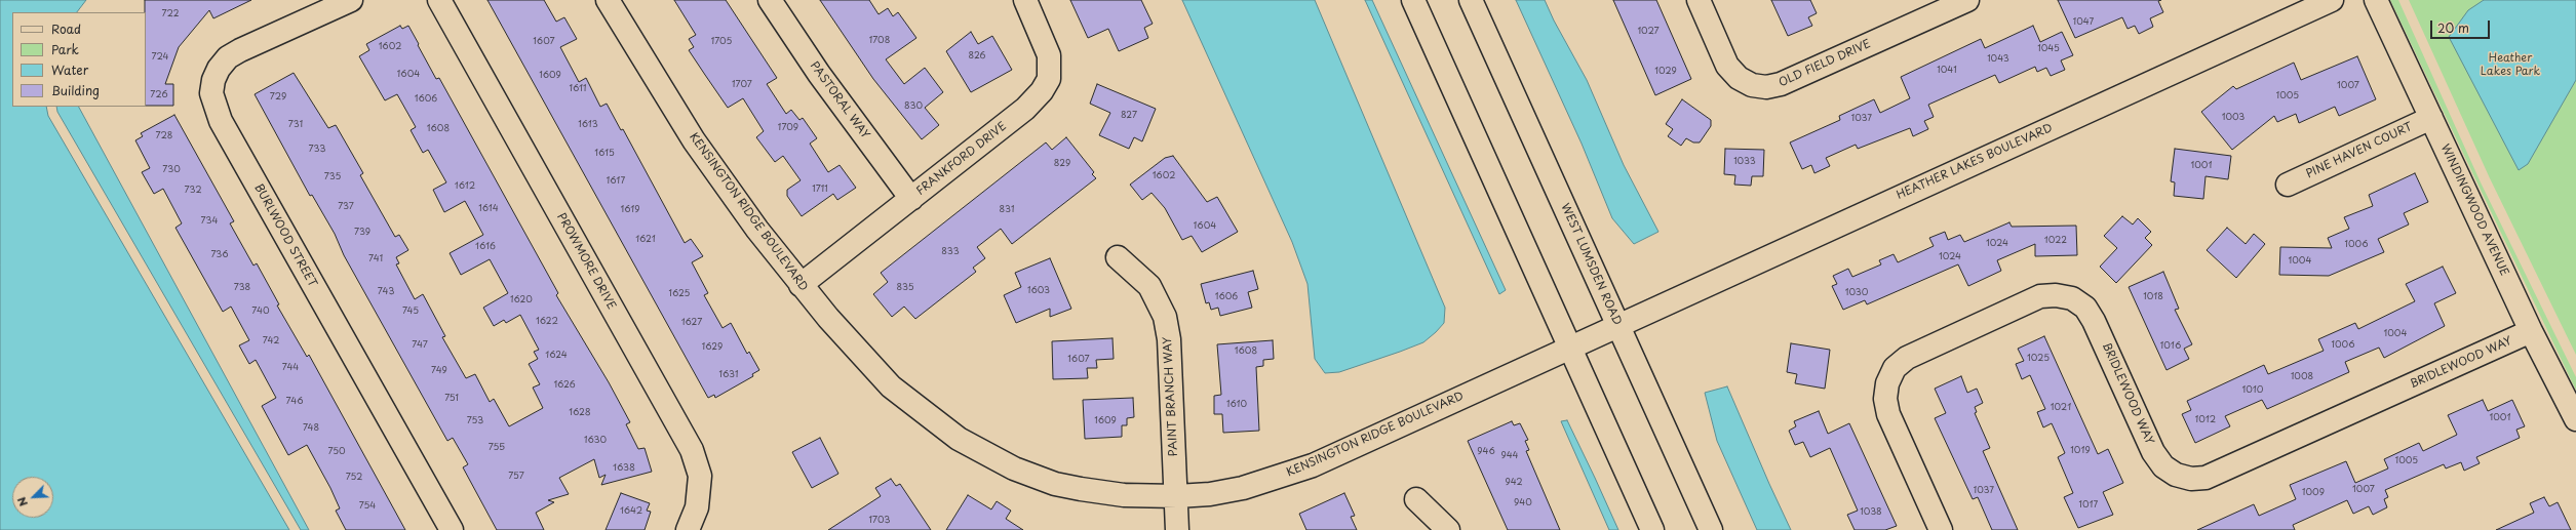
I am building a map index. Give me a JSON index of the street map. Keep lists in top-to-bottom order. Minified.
{"streets":{"street":["OLD FIELD DRIVE","PASTORAL WAY","PINE HAVEN COURT","FRANKFORD DRIVE","HEATHER LAKES BOULEVARD","WINDINGWOOD AVENUE","KENSINGTON RIDGE BOULEVARD","BURLWOOD STREET","PROWMORE DRIVE","WEST LUMSDEN ROAD","BRIDLEWOOD WAY","PAINT BRANCH WAY"]},"crossings":[["PASTORAL WAY","FRANKFORD DRIVE"],["PINE HAVEN COURT","WINDINGWOOD AVENUE"],["FRANKFORD DRIVE","KENSINGTON RIDGE BOULEVARD"],["HEATHER LAKES BOULEVARD","KENSINGTON RIDGE BOULEVARD"],["HEATHER LAKES BOULEVARD","WEST LUMSDEN ROAD"],["WINDINGWOOD AVENUE","BRIDLEWOOD WAY"],["KENSINGTON RIDGE BOULEVARD","WEST LUMSDEN ROAD"],["KENSINGTON RIDGE BOULEVARD","PAINT BRANCH WAY"]],"parks":["Heather Lakes Park"],"house_numbers":["722","1047","1027","1708","1607","1705","1602","1045","826","724","1043","1041","1029","1604","1609","1707","1007","1611","726","1005","729","1606","830","827","1003","1037","731","1613","1709","1608","728","733","1615","1033","829","1001","730","1602","735","1617","1612","1711","732","737","1614","1619","831","734","1604","739","1621","1022","1024","1006","1616","833","736","1024","741","1004","738","835","1603","743","1030","1625","1606","1018","1620","740","745","1622","1627","1004","742","747","1006","1016","1629","1608","1624","1025","1607","744","749","1631","1008","1626","1010","751","746","1610","1021","1628","1001","1012","753","1609","748","1630","755","1019","750","946","944","1005","1638","757","752","942","1007","1037","1009","940","1017","754","1642","1038","1703"],"legend":["Road","Park","Water","Building"],"scale_bar":"20 m","north":"bottom left"}
